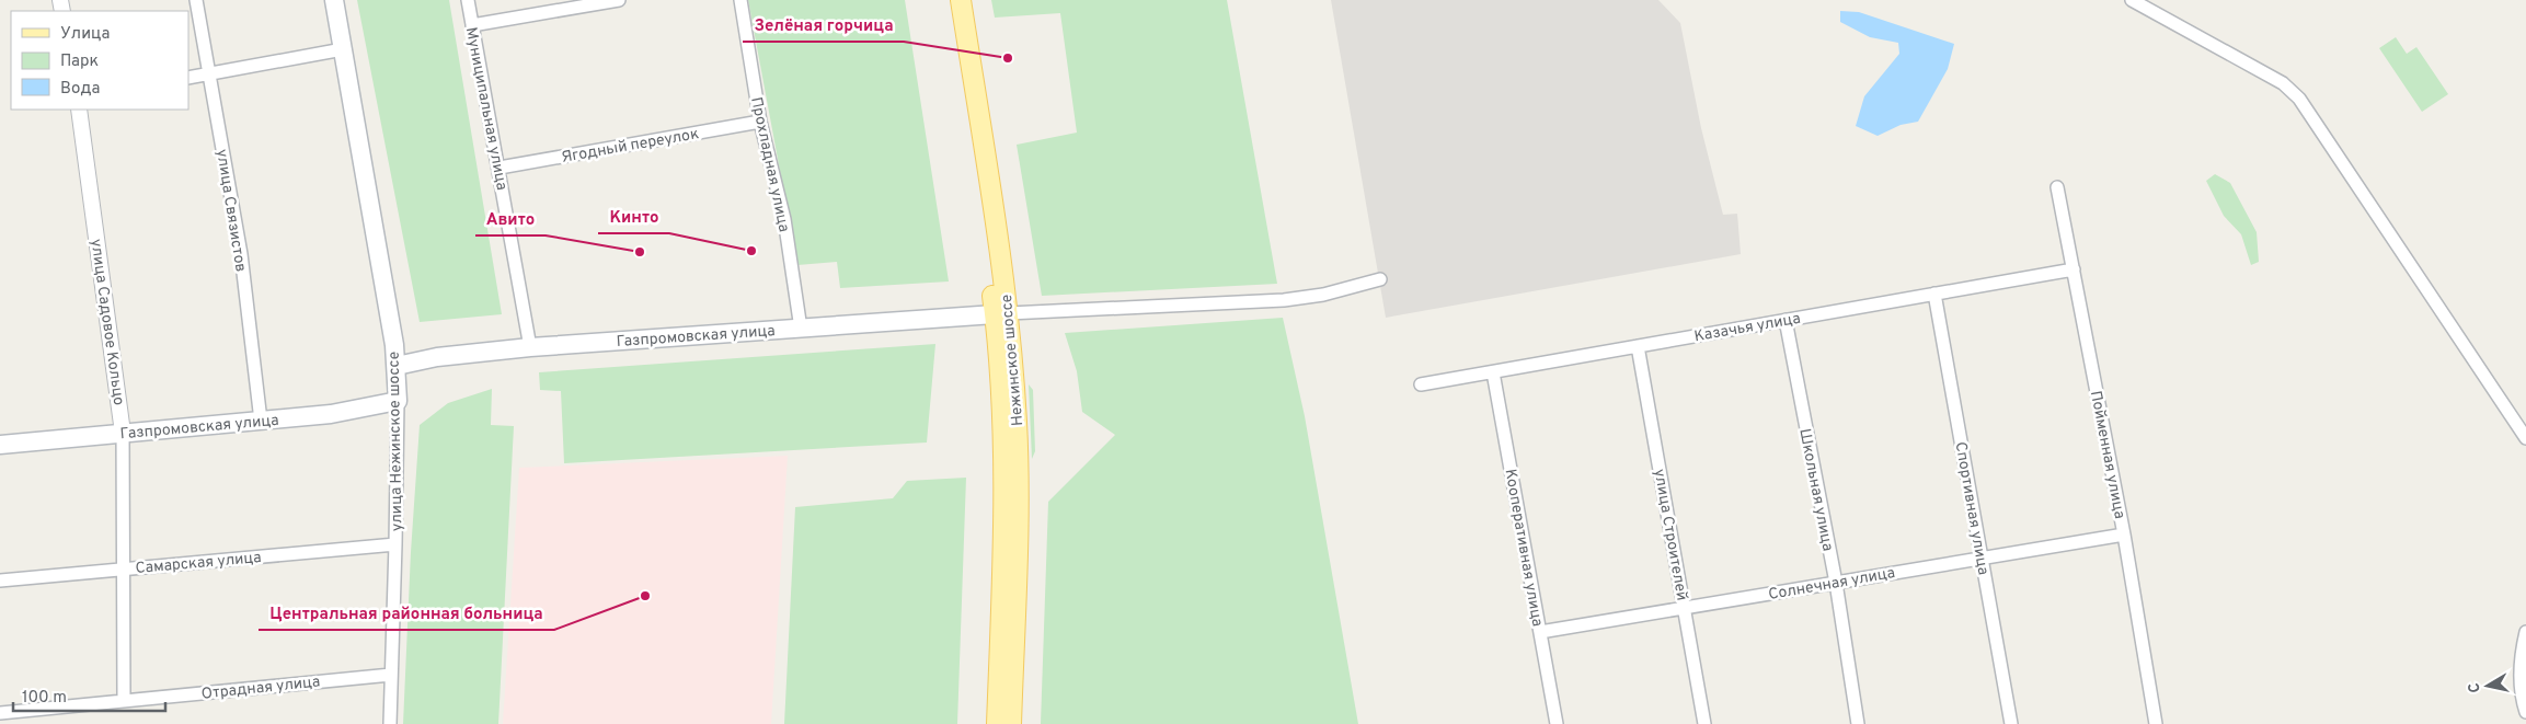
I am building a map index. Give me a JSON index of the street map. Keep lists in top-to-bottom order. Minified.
{"streets":{"main road":["Газпромовская улица","Нежинское шоссе","улица Нежинское шоссе"],"street":["Муниципальная улица","Ягодный переулок","Прохладная улица","улица Связистов","улица Садовое Кольцо","Казачья улица","Пойменная улица","Школьная улица","Спортивная улица","улица Строителей","Кооперативная улица","Самарская улица","Солнечная улица","Отрадная улица"]},"crossings":[["Муниципальная улица","Ягодный переулок"],["Муниципальная улица","Газпромовская улица"],["Ягодный переулок","Прохладная улица"],["Прохладная улица","Газпромовская улица"],["улица Связистов","Газпромовская улица"],["улица Садовое Кольцо","Газпромовская улица"],["улица Садовое Кольцо","Самарская улица"],["улица Садовое Кольцо","Отрадная улица"],["Казачья улица","Пойменная улица"],["Казачья улица","Школьная улица"],["Казачья улица","Спортивная улица"],["Казачья улица","улица Строителей"],["Казачья улица","Кооперативная улица"],["Газпромовская улица","Нежинское шоссе"],["Газпромовская улица","улица Нежинское шоссе"],["улица Нежинское шоссе","Самарская улица"],["улица Нежинское шоссе","Отрадная улица"],["Пойменная улица","Солнечная улица"],["Школьная улица","Солнечная улица"],["Спортивная улица","Солнечная улица"],["улица Строителей","Солнечная улица"],["Кооперативная улица","Солнечная улица"]],"places":["Зелёная горчица","Кинто","Авито","Центральная районная больница"],"legend":["Улица","Парк","Вода"],"scale_bar":"100 m","north":"left"}
